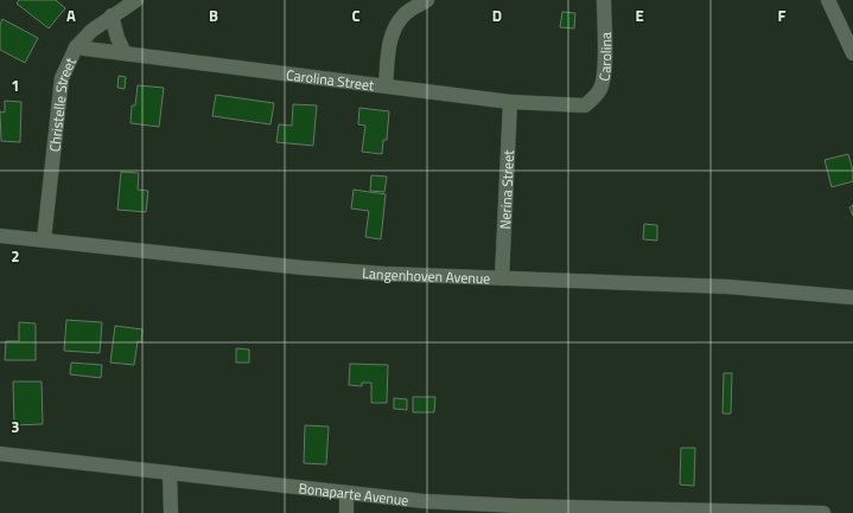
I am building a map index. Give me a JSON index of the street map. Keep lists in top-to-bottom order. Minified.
{"streets":{"street":["Carolina","Carolina Street","Christelle Street","Nerina Street","Langenhoven Avenue","Bonaparte Avenue"]},"crossings":[["Carolina","Carolina Street"],["Carolina Street","Christelle Street"],["Carolina Street","Nerina Street"],["Christelle Street","Langenhoven Avenue"],["Nerina Street","Langenhoven Avenue"]],"grid":{"columns":["A","B","C","D","E","F"],"rows":["1","2","3"]}}
